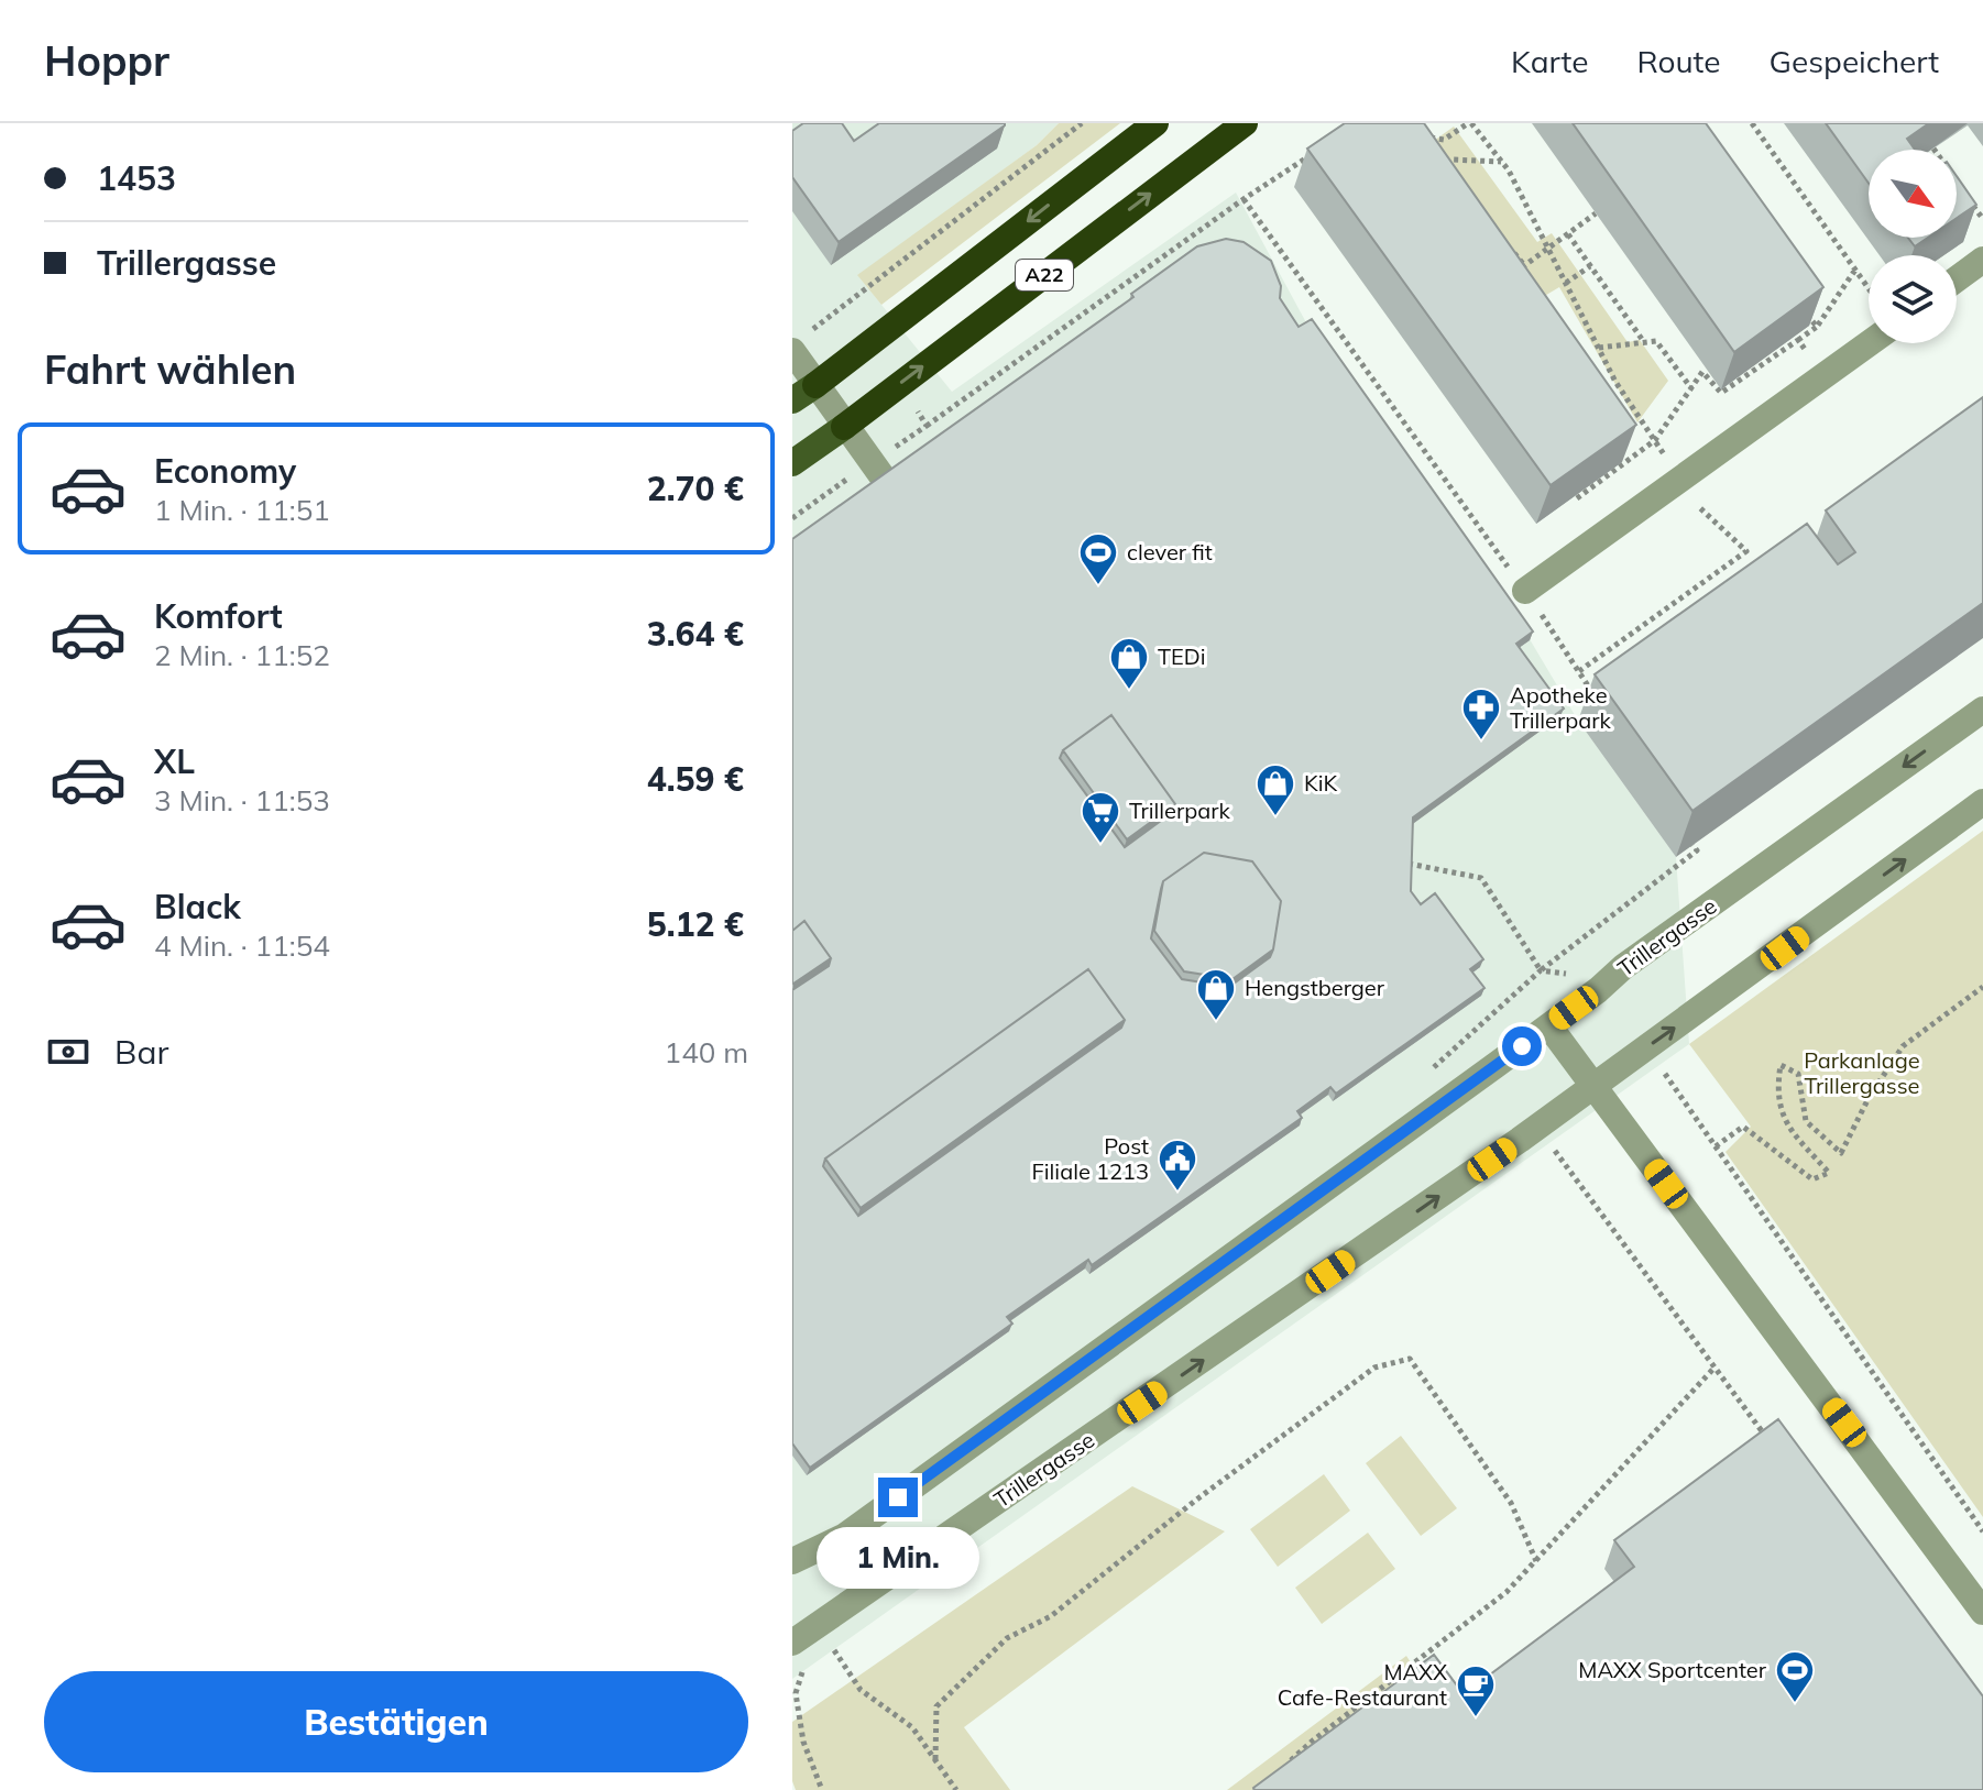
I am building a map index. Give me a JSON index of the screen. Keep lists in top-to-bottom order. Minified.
{"streets":{"highway":["A22"],"street":["Trillergasse"]},"parks":["Parkanlage Trillergasse"],"places":{"sports":["clever fit","MAXX Sportcenter"],"shop":["TEDi","KiK","Hengstberger"],"pharmacy":["Apotheke Trillerpark"],"supermarket":["Trillerpark"],"public building":["Post Filiale 1213"],"cafe":["MAXX Cafe-Restaurant"]},"north":"bottom right","page":{"header":"Hoppr","nav":["Karte","Route","Gespeichert"],"banner":["1453","Trillergasse"],"heading":"Fahrt wählen","list":[{"name":"Economy","note":"1 Min. · 11:51","value":"2.70 €"},{"name":"Komfort","note":"2 Min. · 11:52","value":"3.64 €"},{"name":"XL","note":"3 Min. · 11:53","value":"4.59 €"},{"name":"Black","note":"4 Min. · 11:54","value":"5.12 €"}],"pay":["Bar","140 m"],"bubble":"1 Min.","buttons":"Bestätigen"}}
